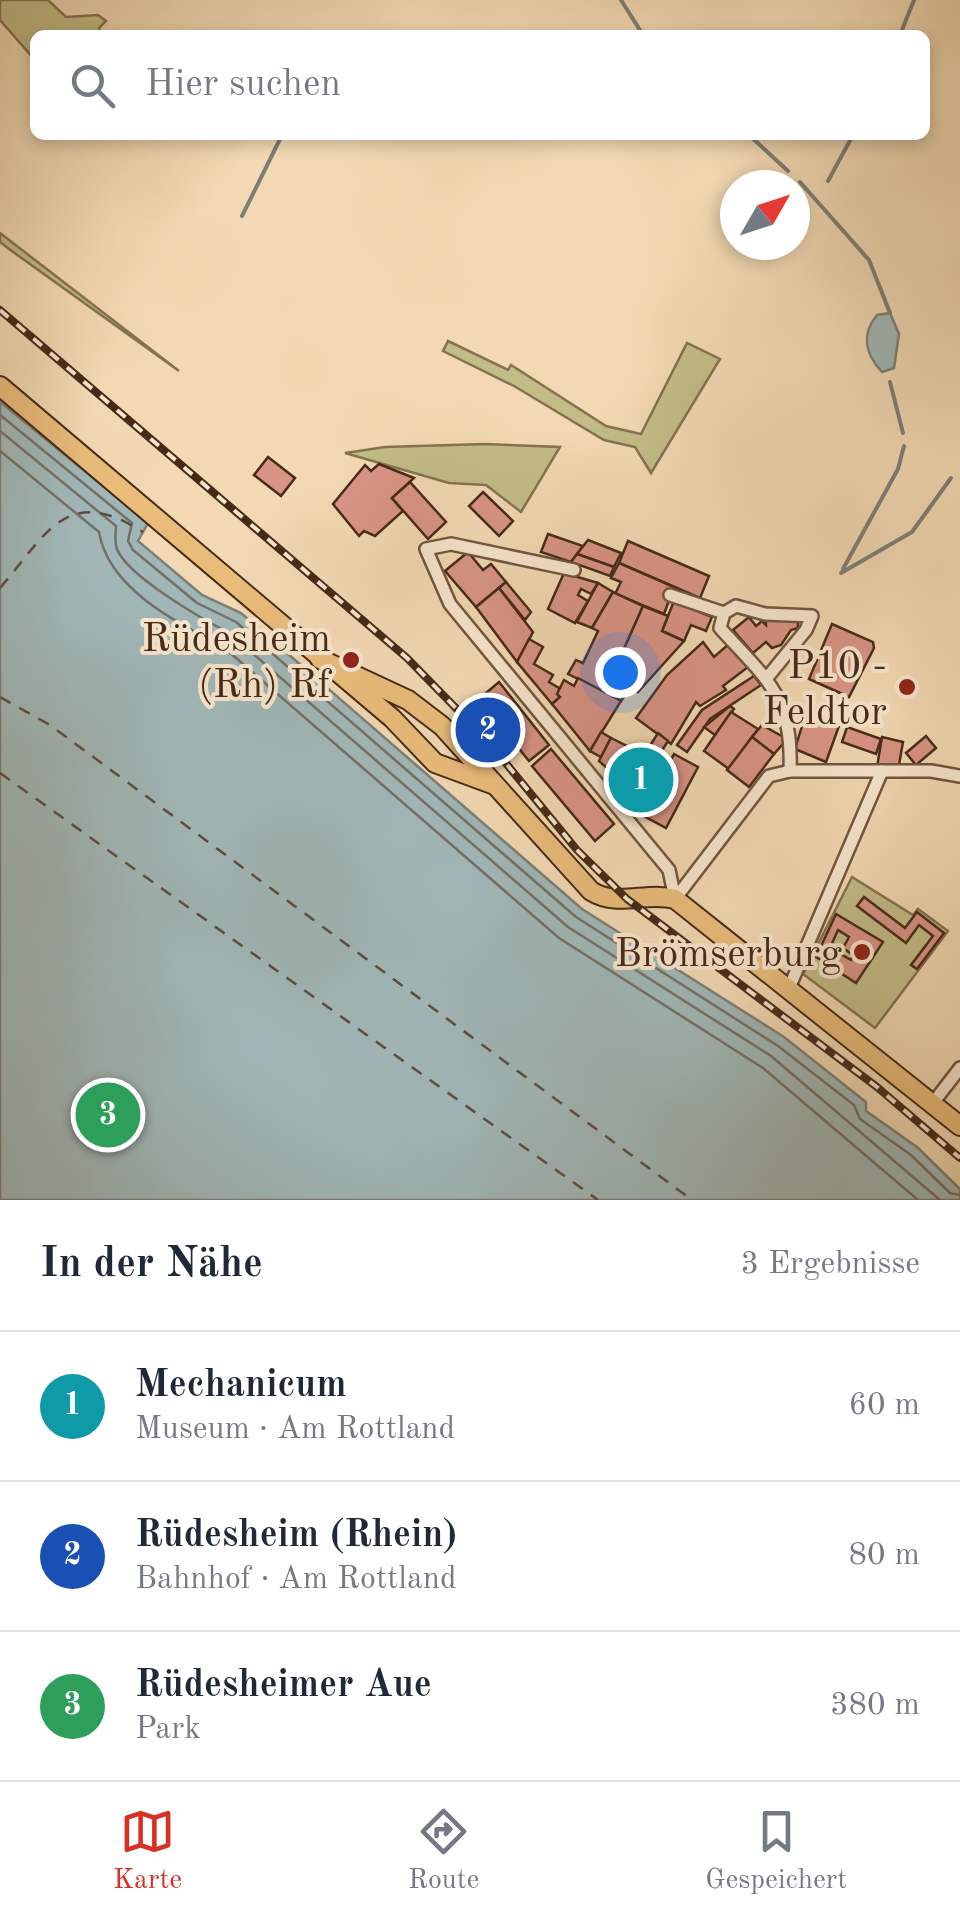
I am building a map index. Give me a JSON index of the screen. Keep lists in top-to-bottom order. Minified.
{"places":["Rüdesheim (Rh) Rf","P10 - Feldtor","Brömserburg"],"north":"top right","page":{"search":"Hier suchen","pins":["2","1","3"],"heading":["In der Nähe","3 Ergebnisse"],"list":[{"mark":"1","name":"Mechanicum","note":"Museum · Am Rottland","value":"60 m"},{"mark":"2","name":"Rüdesheim (Rhein)","note":"Bahnhof · Am Rottland","value":"80 m"},{"mark":"3","name":"Rüdesheimer Aue","note":"Park","value":"380 m"}],"nav":["Karte","Route","Gespeichert"]}}
